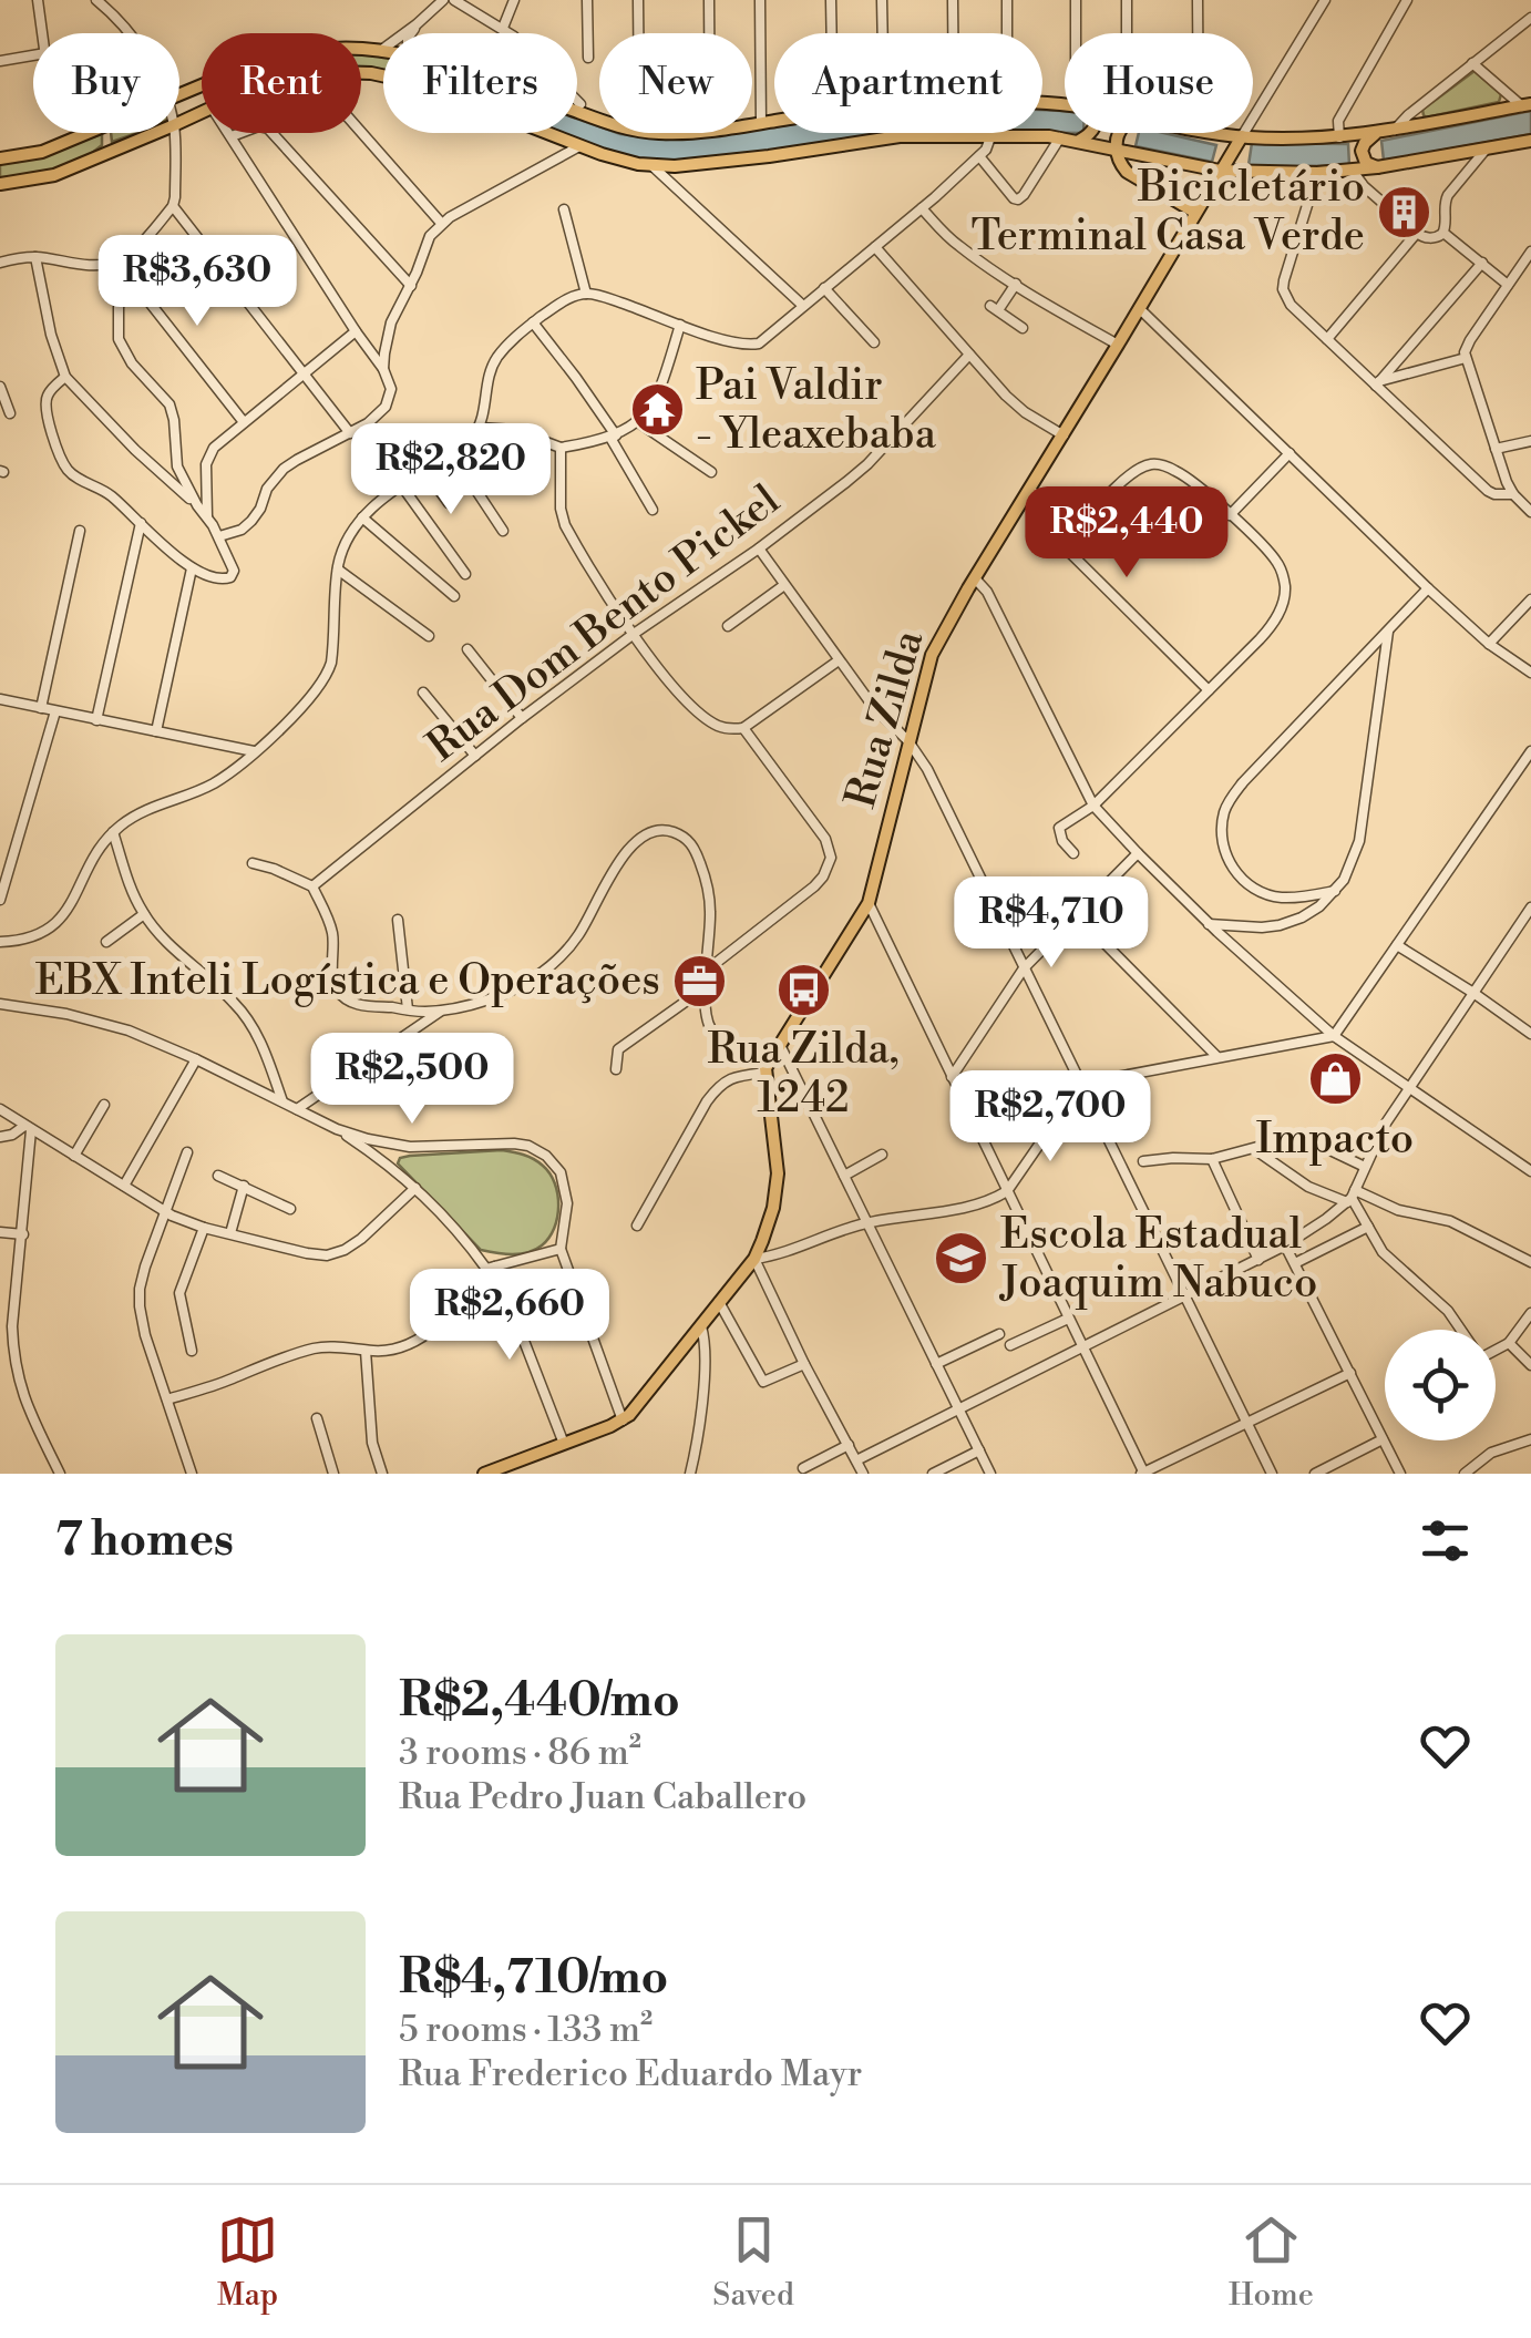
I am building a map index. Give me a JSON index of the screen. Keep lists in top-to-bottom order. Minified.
{"streets":{"main road":["Rua Zilda"],"street":["Rua Dom Bento Pickel"]},"places":{"building":["Bicicletário Terminal Casa Verde"],"temple":["Pai Valdir - Yleaxebaba"],"office":["EBX Inteli Logística e Operações"],"bus stop":["Rua Zilda, 1242"],"shop":["Impacto"],"school or university":["Escola Estadual Joaquim Nabuco"]},"page":{"chip":["Buy","Rent","Filters","New","Apartment","House"],"price":["R$3,630","R$2,820","R$2,440","R$4,710","R$2,500","R$2,700","R$2,660"],"heading":"7 homes","list":[{"name":"R$2,440/mo","note":"3 rooms · 86 m² · Rua Pedro Juan Caballero"},{"name":"R$4,710/mo","note":"5 rooms · 133 m² · Rua Frederico Eduardo Mayr"}],"tabs":["Map","Saved","Home"]}}
